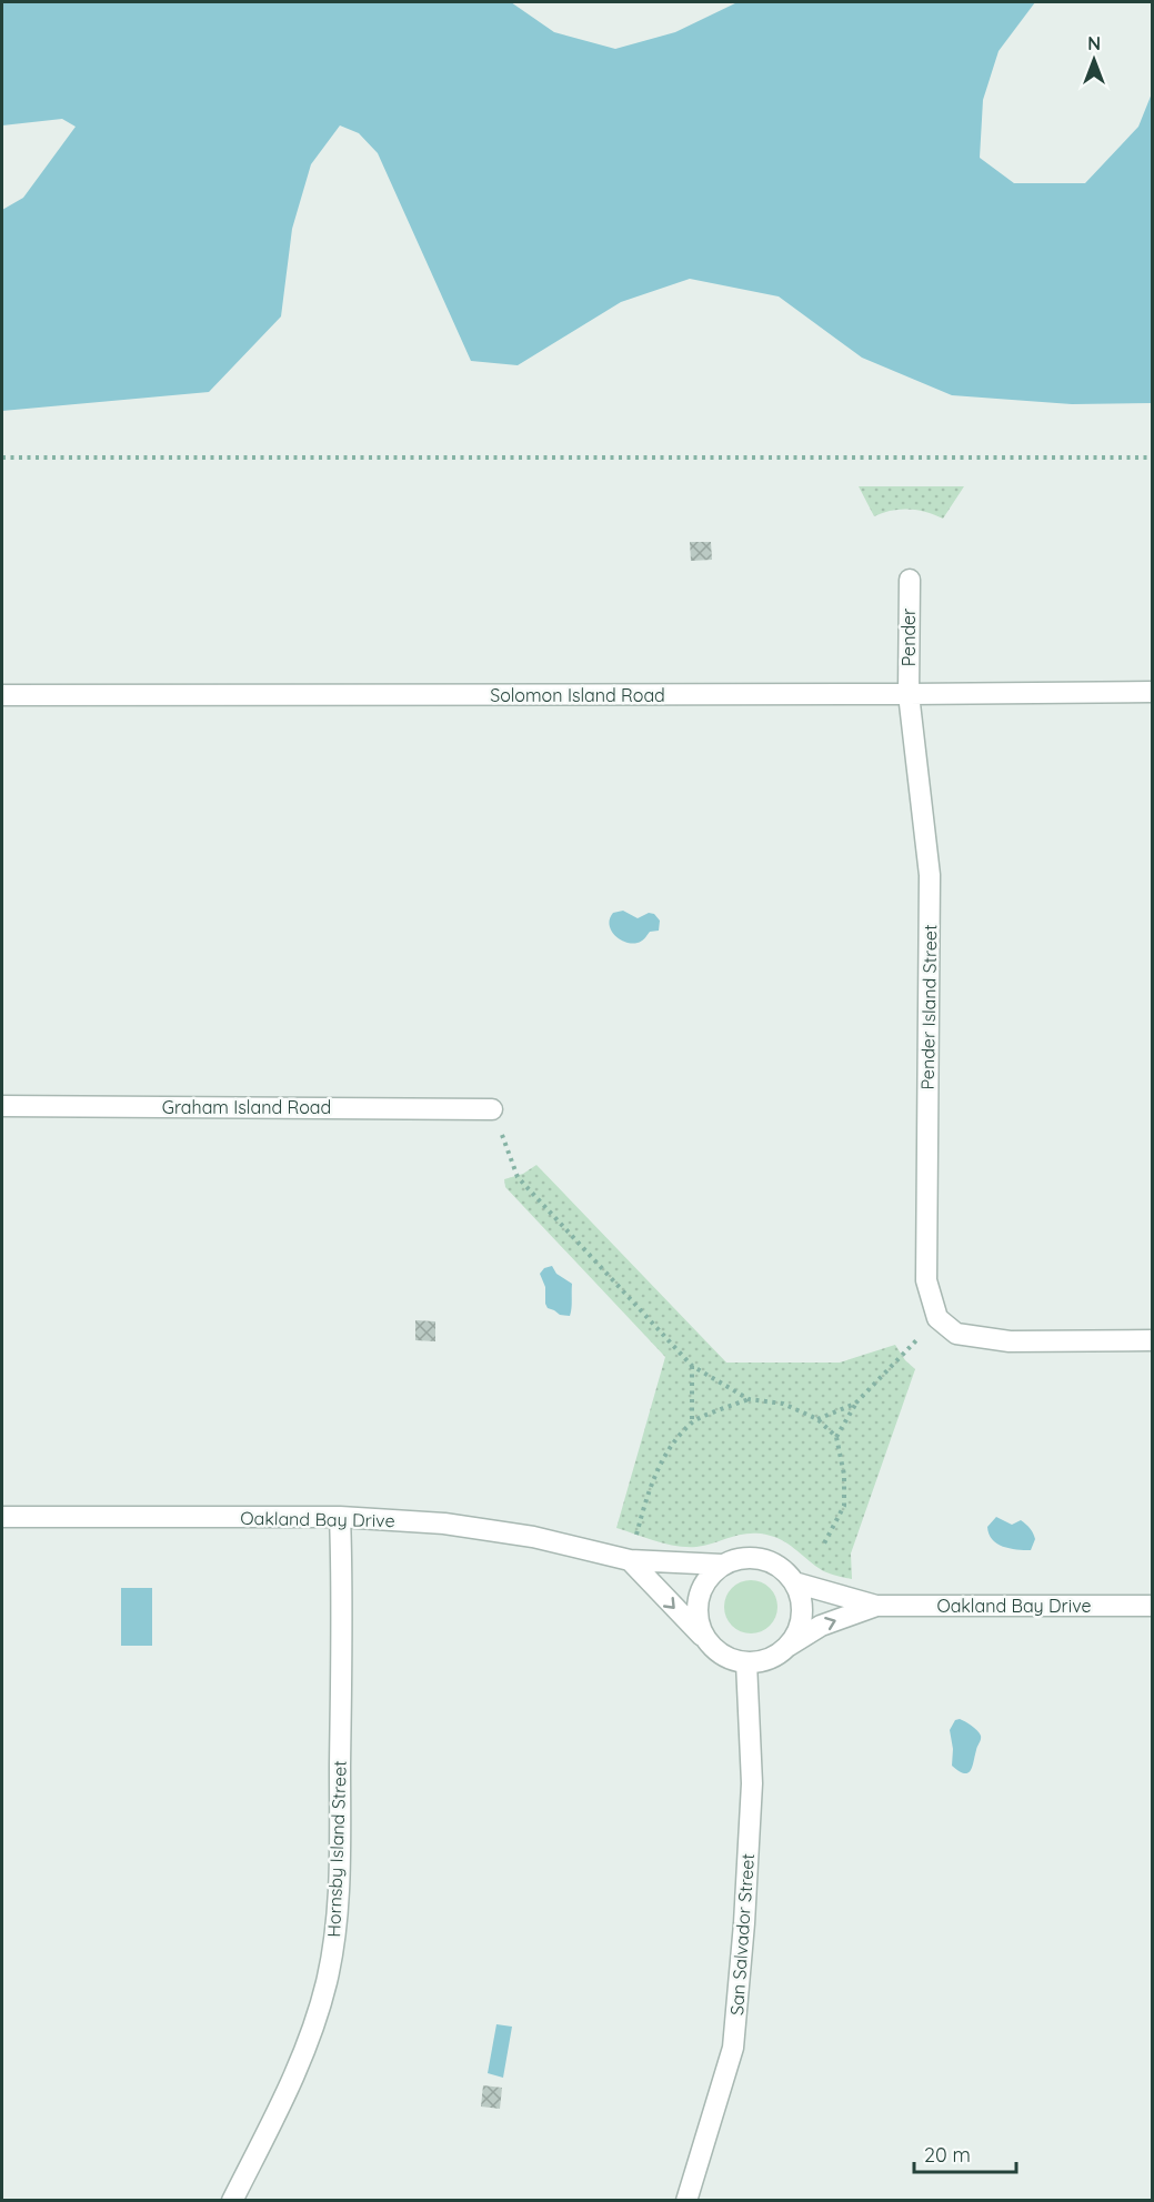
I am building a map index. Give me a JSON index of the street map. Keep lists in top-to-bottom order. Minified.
{"streets":{"street":["Pender","Solomon Island Road","Pender Island Street","Graham Island Road","Oakland Bay Drive","Hornsby Island Street","San Salvador Street"]},"crossings":[["Pender","Solomon Island Road"],["Pender","Pender Island Street"],["Solomon Island Road","Pender Island Street"],["Oakland Bay Drive","Hornsby Island Street"],["Oakland Bay Drive","San Salvador Street"]],"scale_bar":"20 m","north":"top"}
